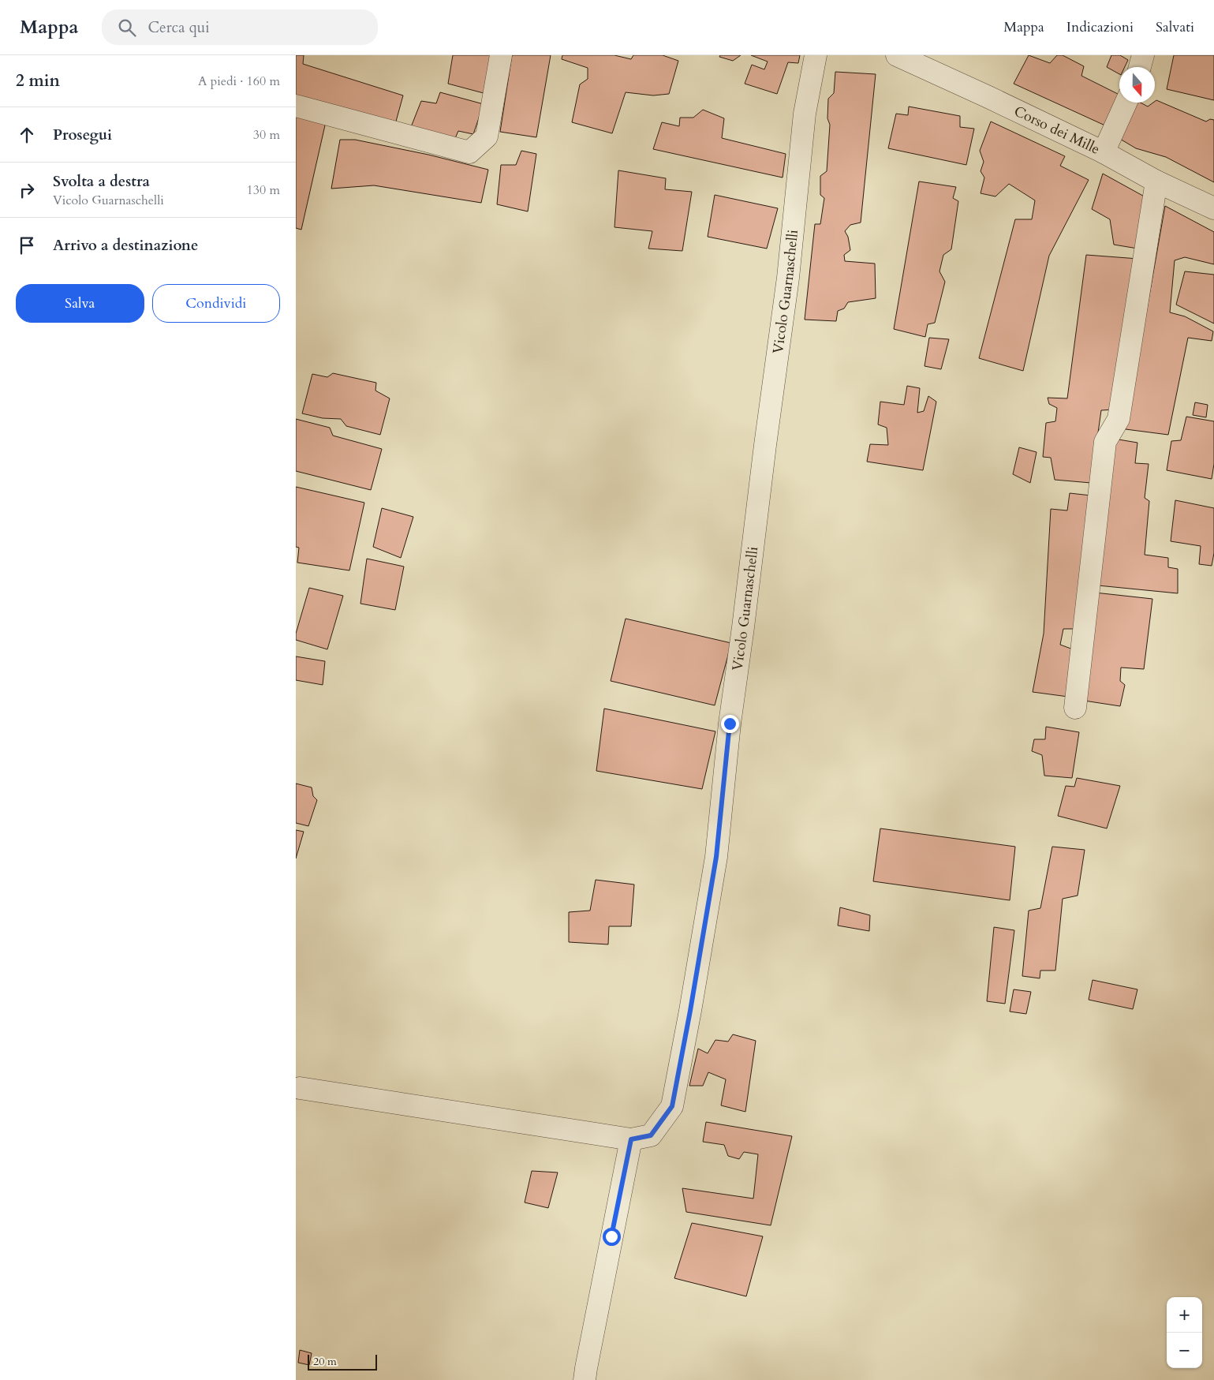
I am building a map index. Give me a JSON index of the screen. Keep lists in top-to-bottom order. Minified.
{"streets":{"street":["Corso dei Mille","Vicolo Guarnaschelli"]},"scale_bar":"20 m","north":"bottom","page":{"header":"Mappa","search":"Cerca qui","nav":["Mappa","Indicazioni","Salvati"],"heading":["2 min","A piedi · 160 m"],"list":[["Prosegui","30 m"],["Svolta a destra","Vicolo Guarnaschelli","130 m"],"Arrivo a destinazione"],"buttons":["Salva","Condividi"],"map_buttons":["+","−"],"scale":"20 m"}}
